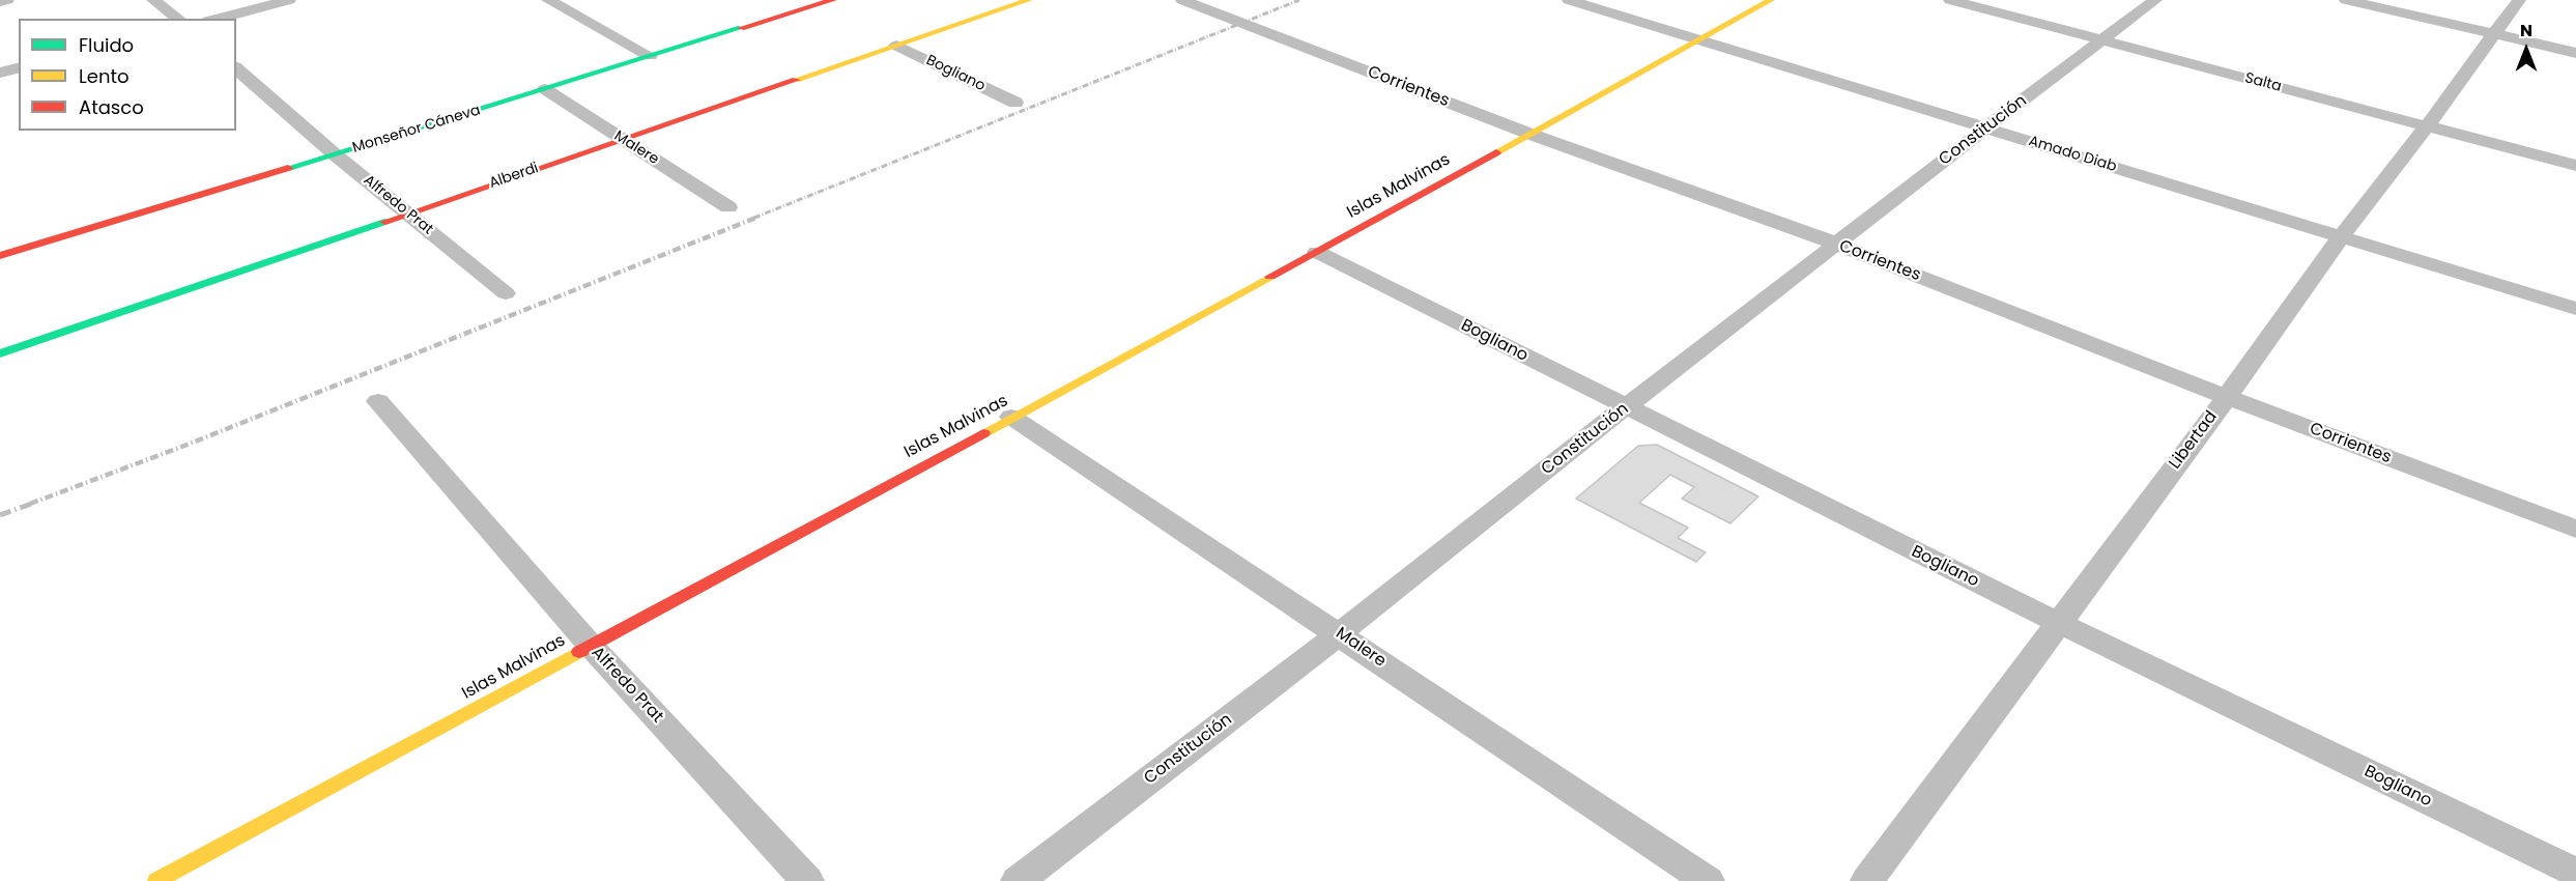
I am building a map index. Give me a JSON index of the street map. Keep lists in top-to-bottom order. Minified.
{"streets":{"street":["Bogliano","Salta","Corrientes","Monseñor Cáneva","Constitución","Malere","Amado Diab","Alberdi","Islas Malvinas","Alfredo Prat","Libertad"]},"crossings":[["Bogliano","Constitución"],["Bogliano","Alberdi"],["Bogliano","Islas Malvinas"],["Bogliano","Libertad"],["Salta","Constitución"],["Salta","Libertad"],["Corrientes","Constitución"],["Corrientes","Islas Malvinas"],["Corrientes","Libertad"],["Monseñor Cáneva","Malere"],["Monseñor Cáneva","Alfredo Prat"],["Constitución","Malere"],["Constitución","Amado Diab"],["Malere","Alberdi"],["Malere","Islas Malvinas"],["Amado Diab","Islas Malvinas"],["Amado Diab","Libertad"],["Alberdi","Alfredo Prat"],["Islas Malvinas","Alfredo Prat"]],"legend":["Fluido","Lento","Atasco"],"north":"top"}
